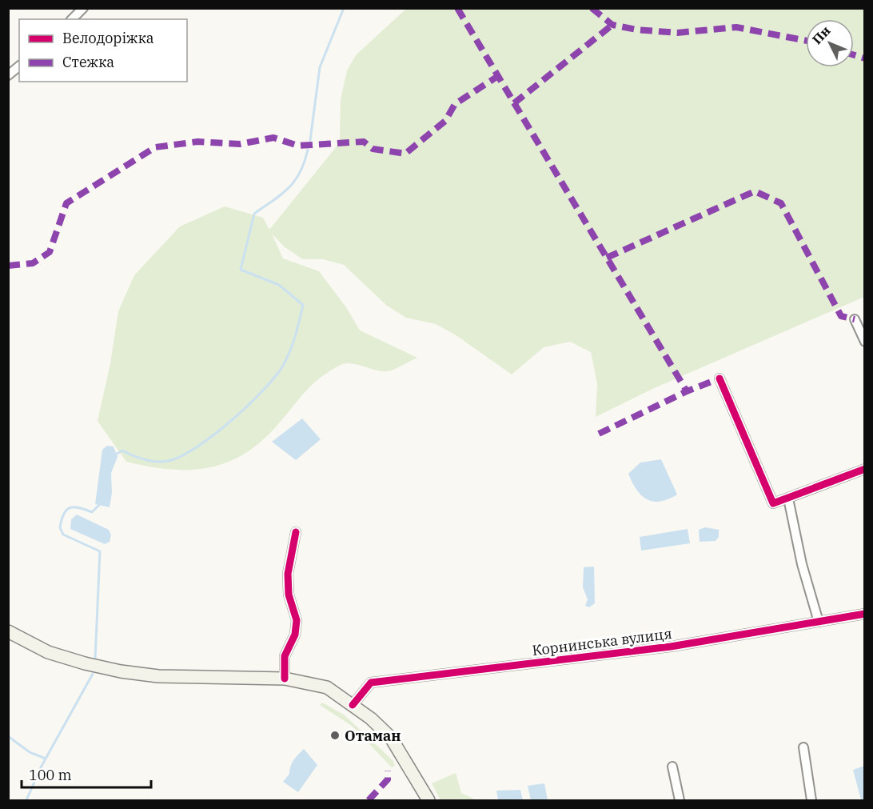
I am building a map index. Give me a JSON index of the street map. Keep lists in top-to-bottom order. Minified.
{"streets":{"street":["Корнинська вулиця"]},"places":["Отаман"],"legend":["Велодоріжка","Стежка"],"scale_bar":"100 m","north":"top left"}
